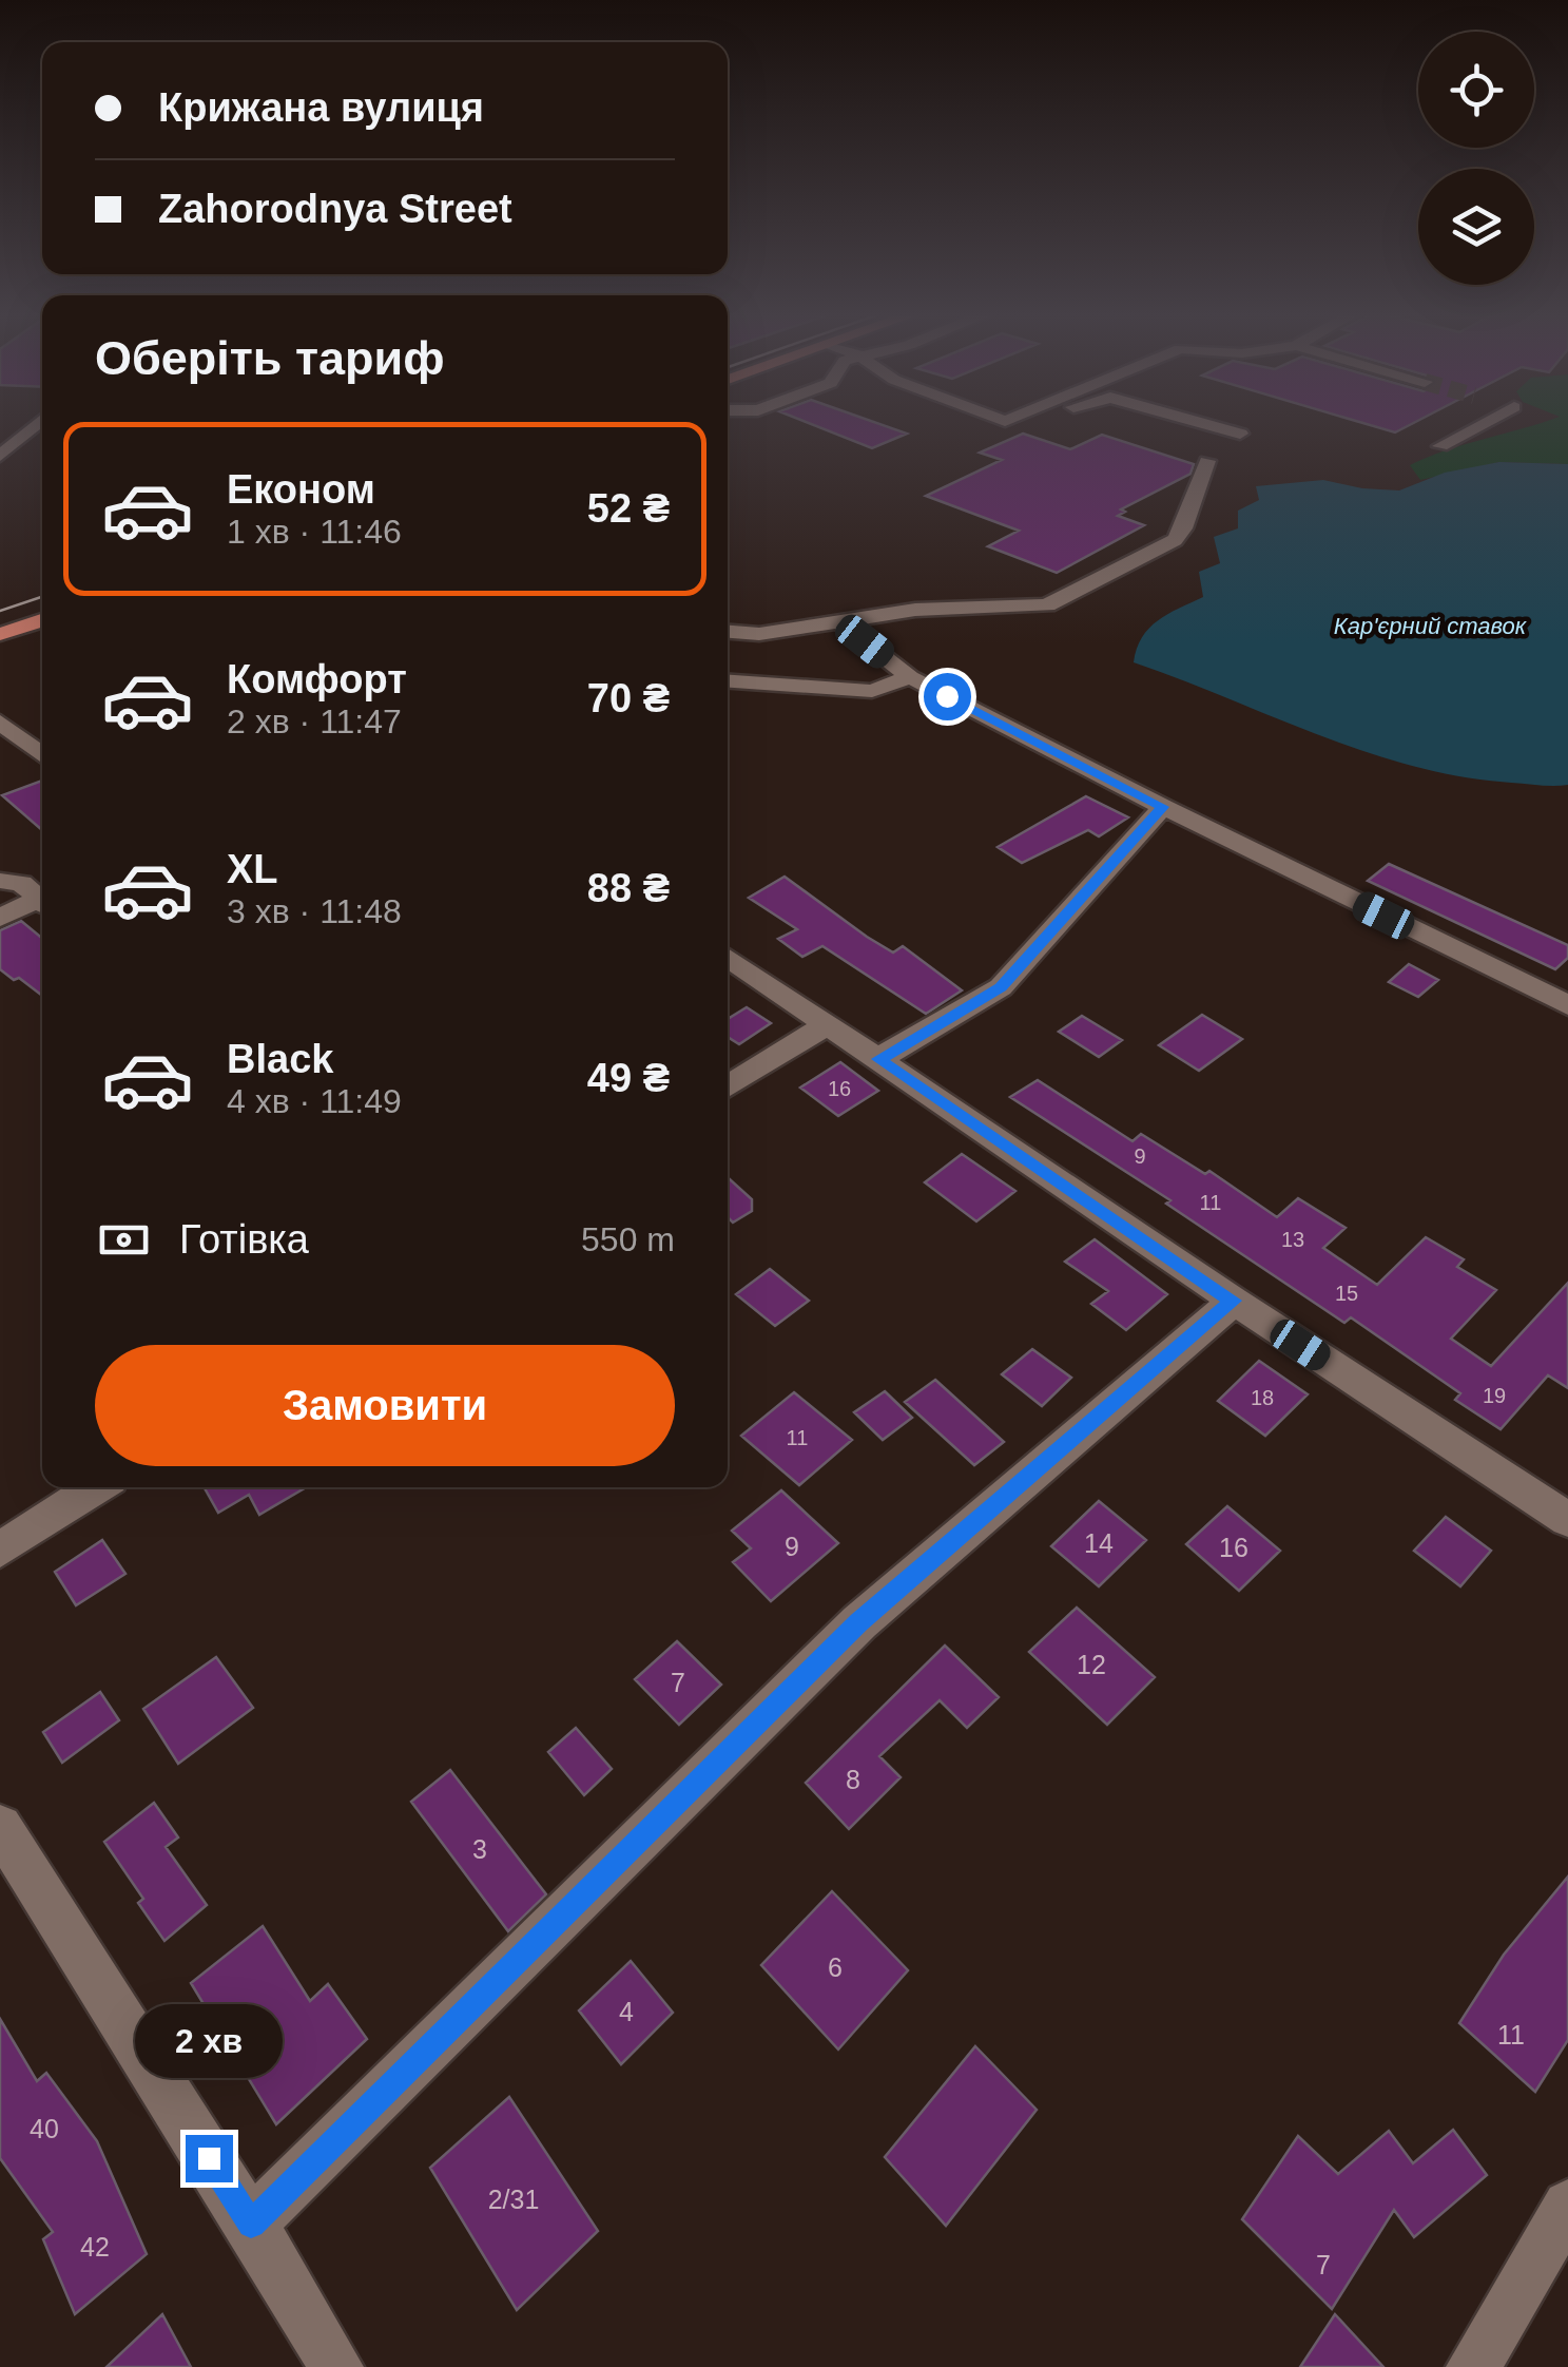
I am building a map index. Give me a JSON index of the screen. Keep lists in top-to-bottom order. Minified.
{"water":["Кар'єрний ставок"],"house_numbers":["16","9","11","13","15","19","18","11","14","9","16","12","7","8","3","6","4","11","40","2/31","42","7"],"page":{"banner":["Крижана вулиця","Zahorodnya Street"],"heading":"Оберіть тариф","list":[{"name":"Економ","note":"1 хв · 11:46","value":"52 ₴"},{"name":"Комфорт","note":"2 хв · 11:47","value":"70 ₴"},{"name":"XL","note":"3 хв · 11:48","value":"88 ₴"},{"name":"Black","note":"4 хв · 11:49","value":"49 ₴"}],"pay":["Готівка","550 m"],"buttons":"Замовити","bubble":"2 хв"}}
